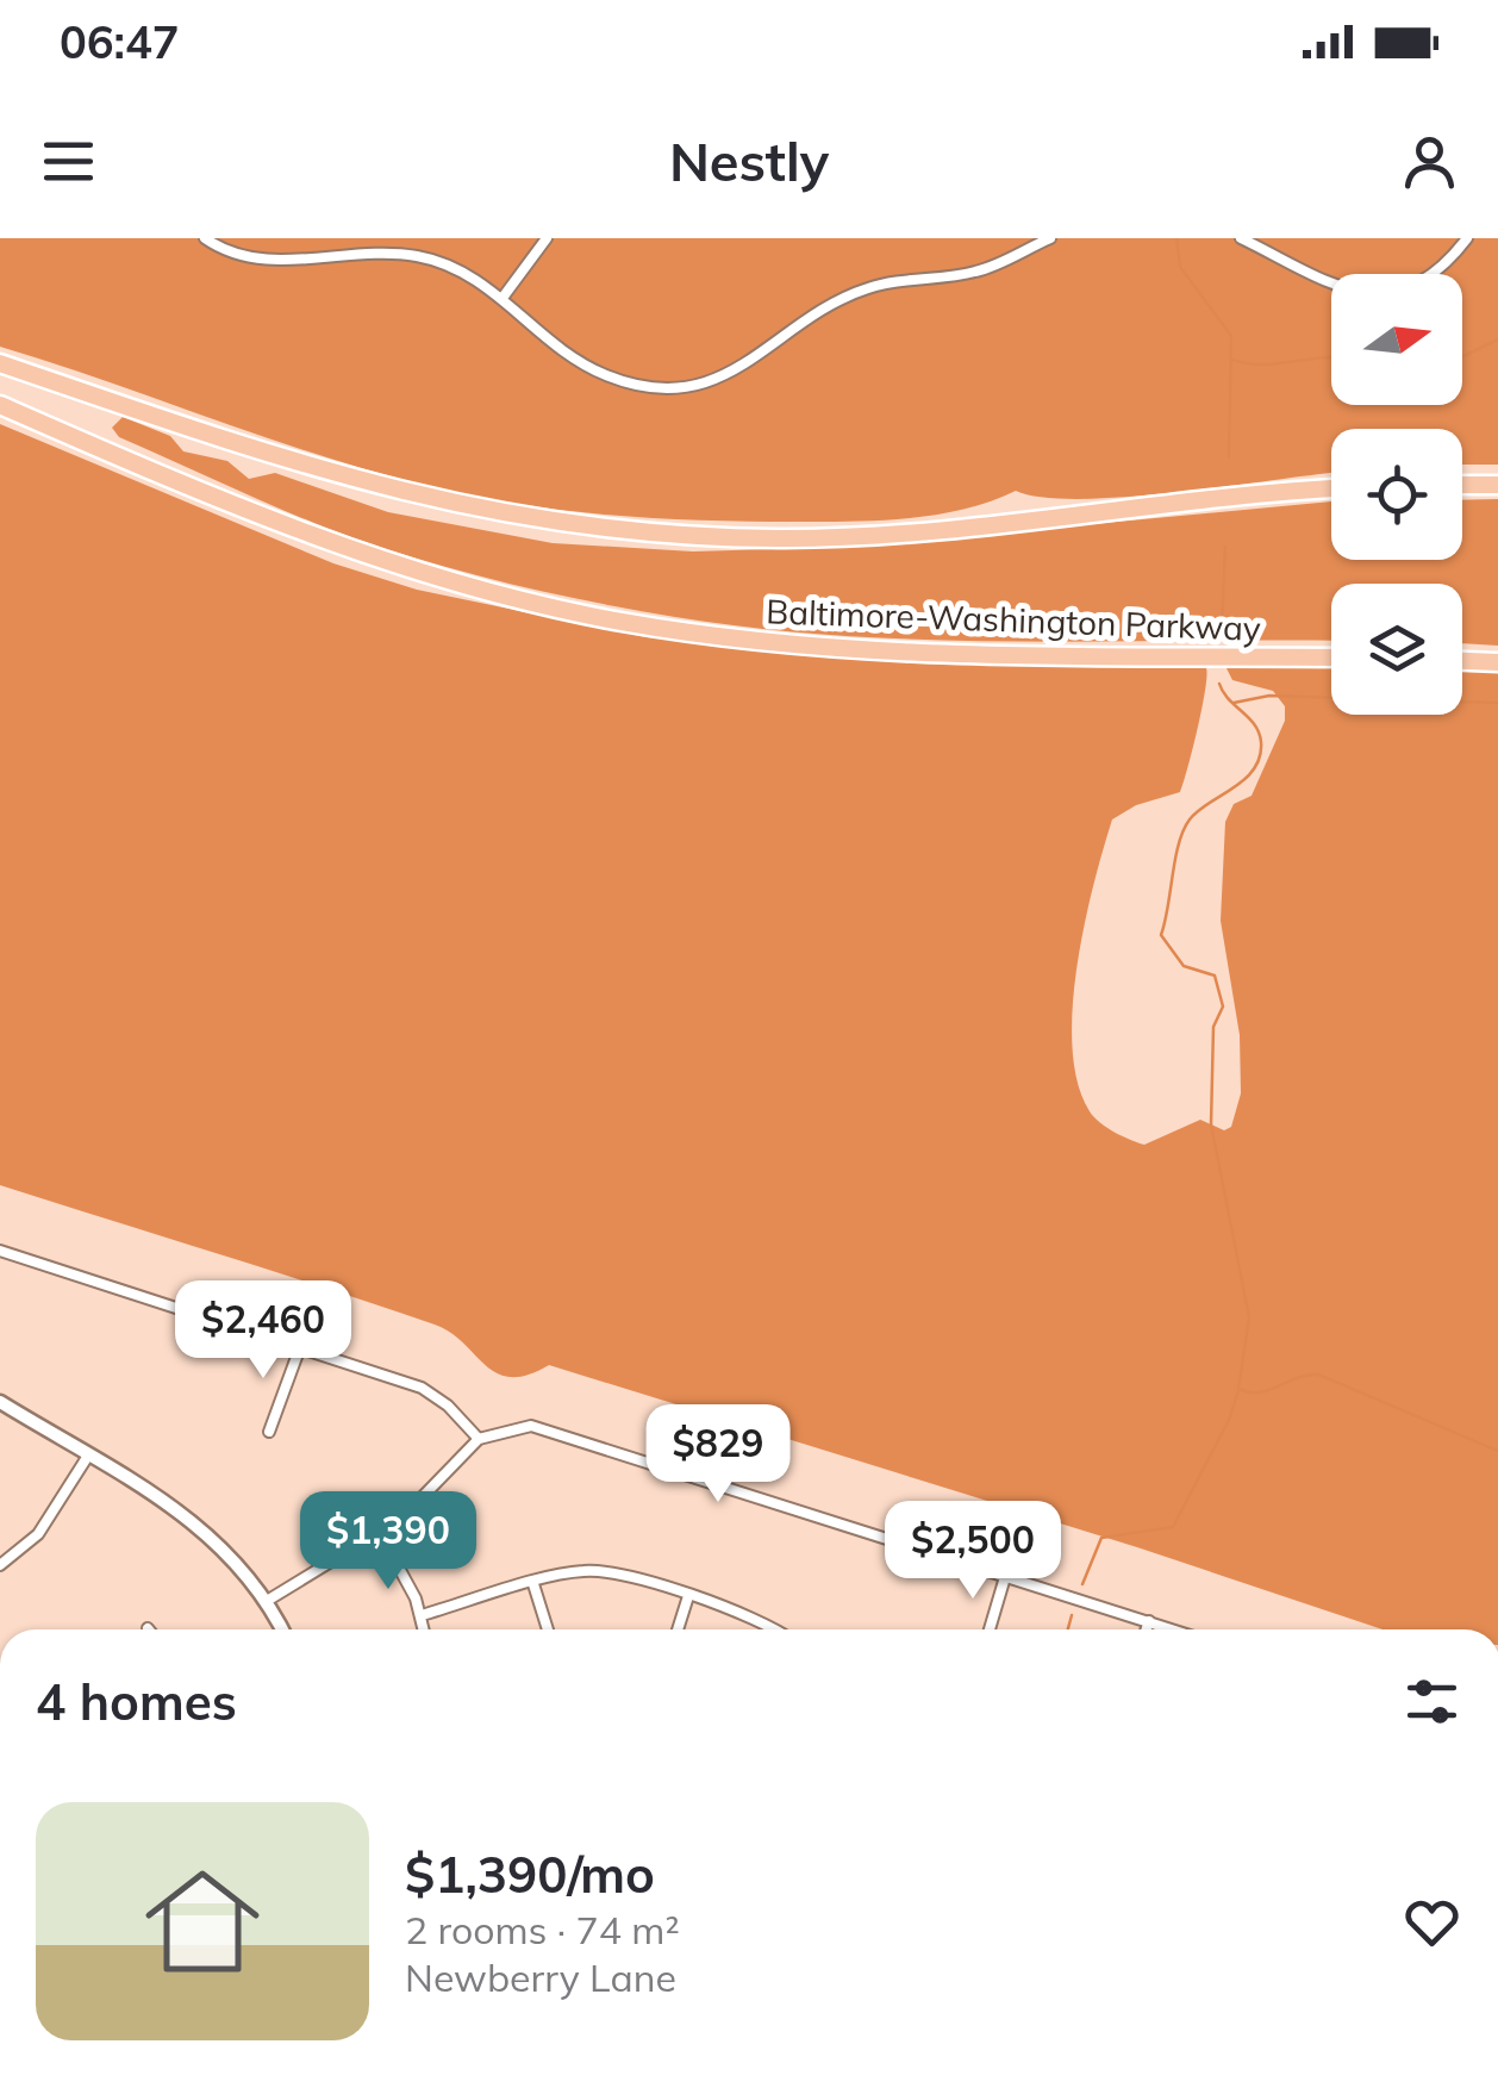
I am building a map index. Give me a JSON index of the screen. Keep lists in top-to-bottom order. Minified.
{"streets":{"highway":["Baltimore-Washington Parkway"]},"north":"right","page":{"status":"06:47","header":"Nestly","price":["$2,460","$829","$1,390","$2,500"],"heading":"4 homes","list":[{"name":"$1,390/mo","note":"2 rooms · 74 m² · Newberry Lane"}]}}
